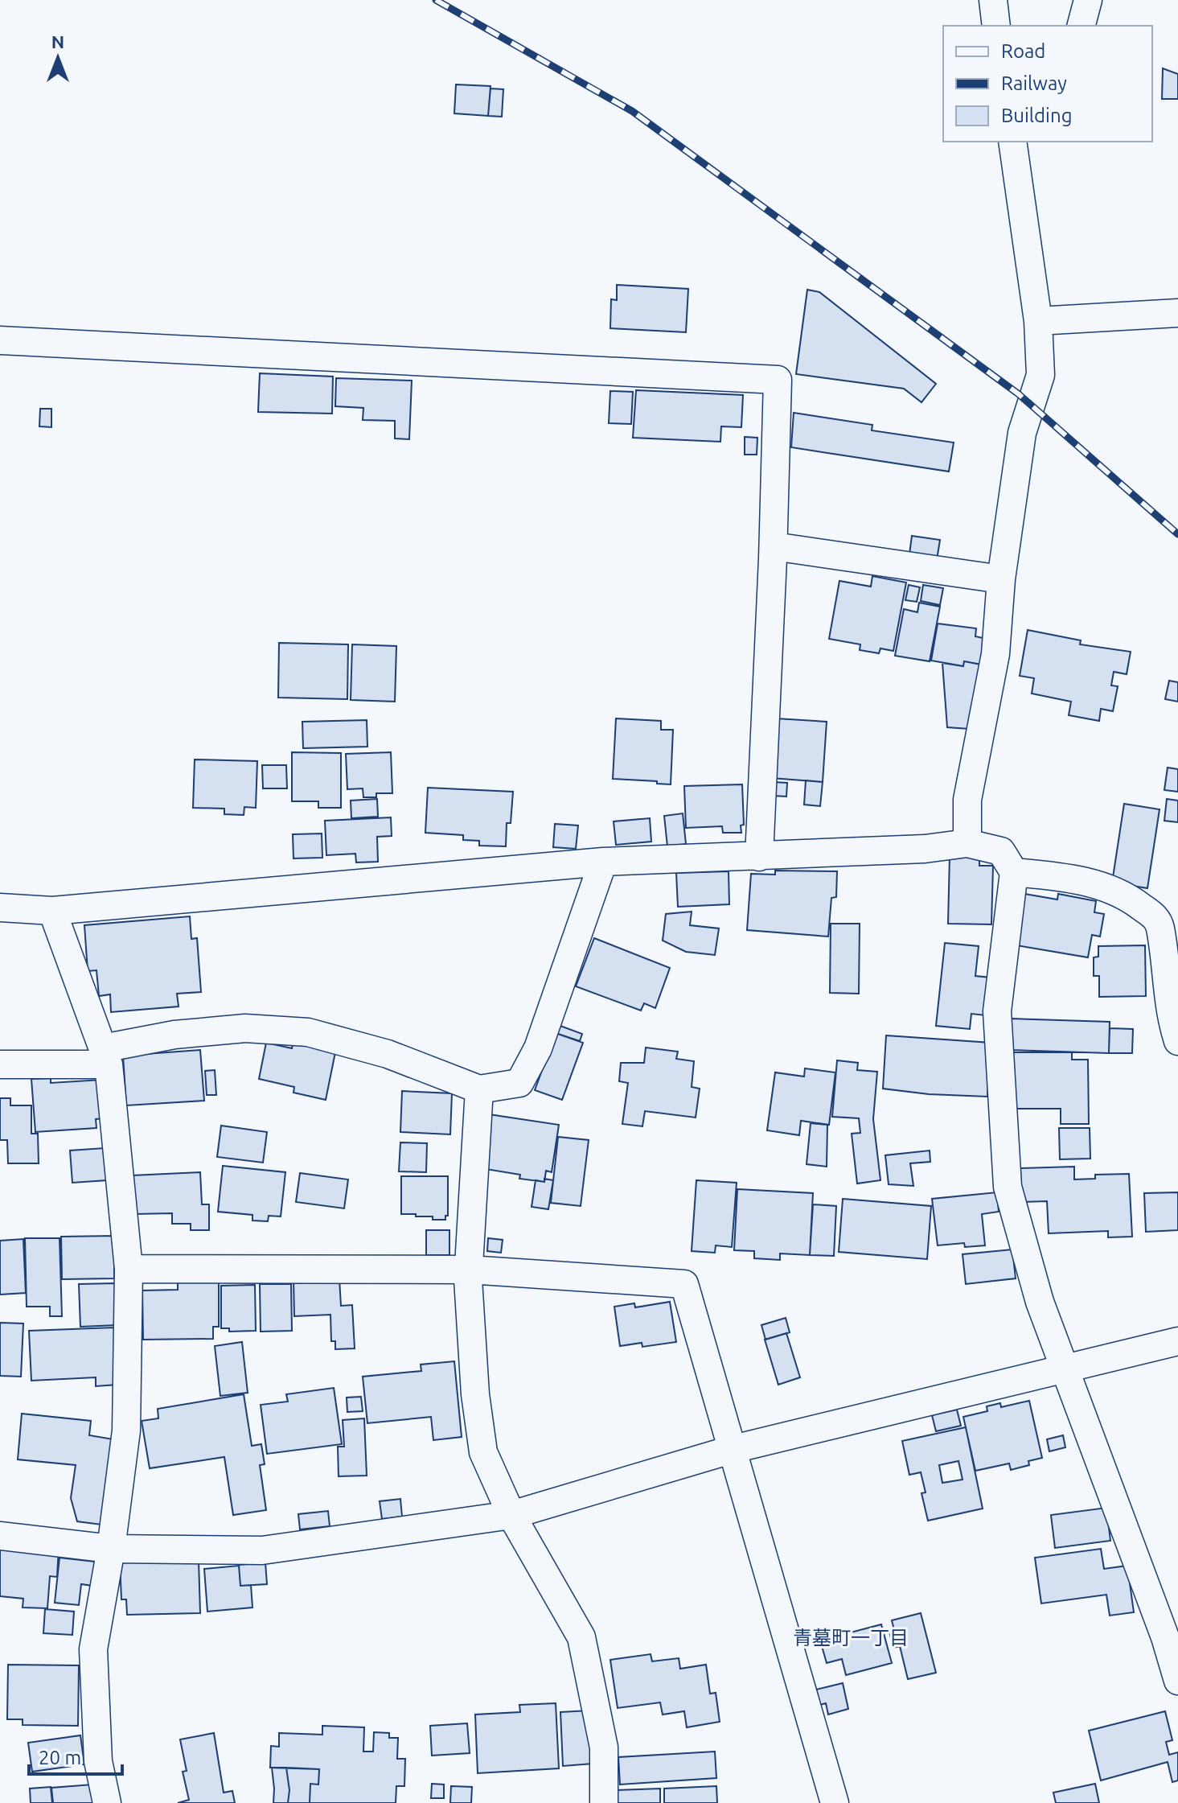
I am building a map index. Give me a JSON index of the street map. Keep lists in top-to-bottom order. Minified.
{"districts":["青墓町一丁目"],"legend":["Road","Railway","Building"],"scale_bar":"20 m","north":"top"}
